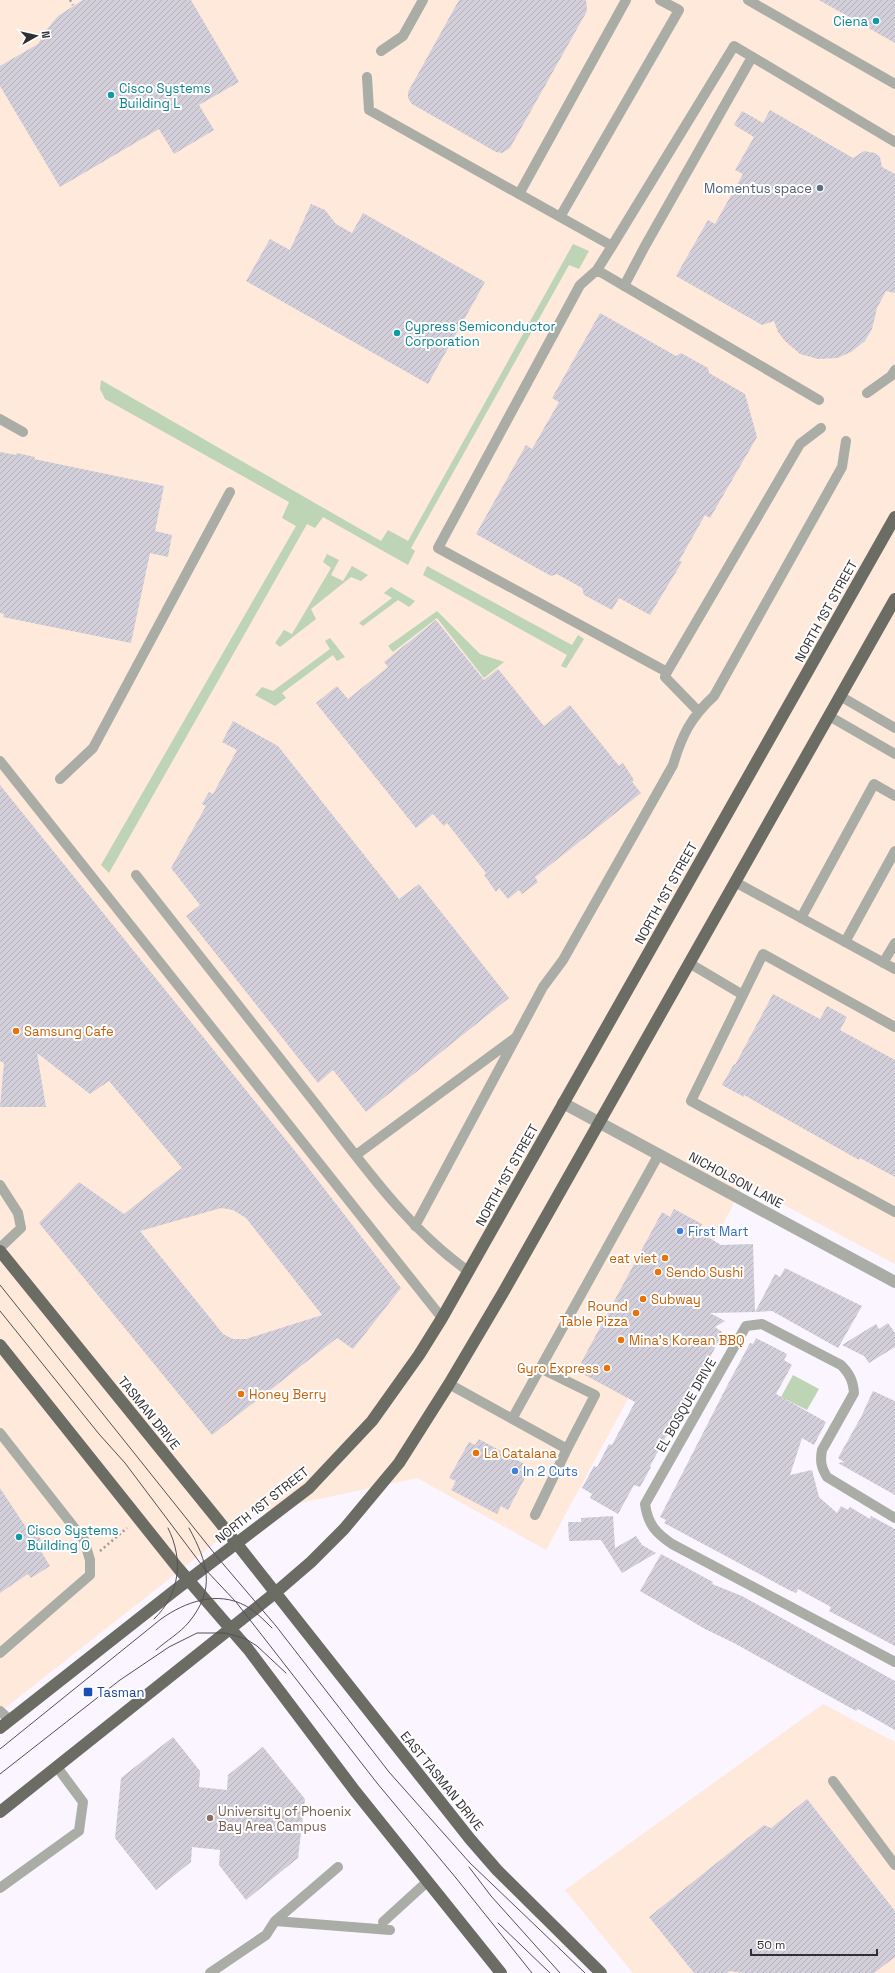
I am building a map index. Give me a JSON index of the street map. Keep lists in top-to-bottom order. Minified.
{"streets":{"main road":["NORTH 1ST STREET","TASMAN DRIVE","EAST TASMAN DRIVE"],"street":["NICHOLSON LANE"],"lane":["EL BOSQUE DRIVE"]},"crossings":[["NORTH 1ST STREET","NICHOLSON LANE"],["NORTH 1ST STREET","TASMAN DRIVE"],["TASMAN DRIVE","EAST TASMAN DRIVE"]],"places":{"other":["Ciena","Cisco Systems Building L","Momentus space","Cypress Semiconductor Corporation","Samsung Cafe","First Mart","eat viet","Sendo Sushi","Subway","Round Table Pizza","Mina's Korean BBQ","Gyro Express","Honey Berry","La Catalana","In 2 Cuts","Cisco Systems Building O","University of Phoenix Bay Area Campus"],"transit":["Tasman"]},"scale_bar":"50 m","north":"right"}
